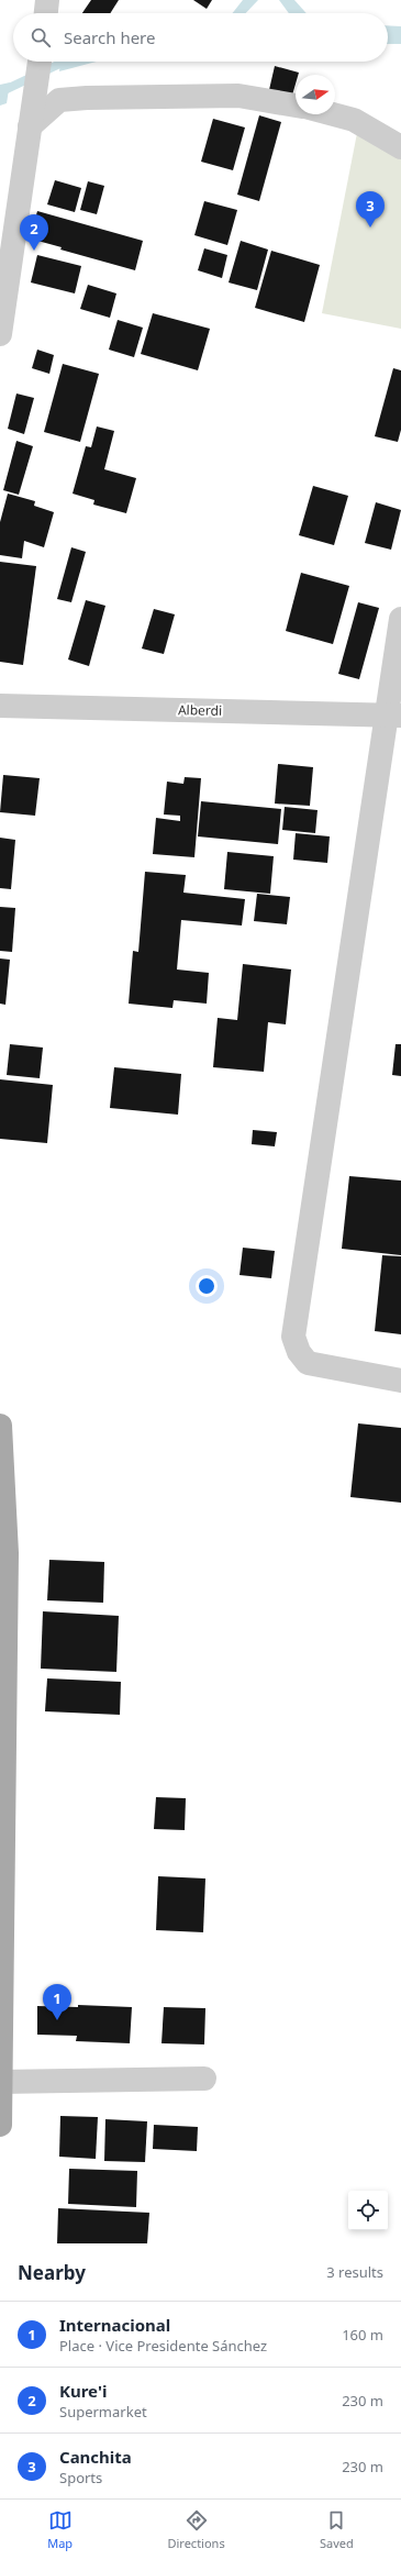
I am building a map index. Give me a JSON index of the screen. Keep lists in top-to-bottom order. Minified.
{"streets":{"street":["Alberdi"]},"north":"right","page":{"search":"Search here","pins":["3","2","1"],"heading":["Nearby","3 results"],"list":[{"mark":"1","name":"Internacional","note":"Place · Vice Presidente Sánchez","value":"160 m"},{"mark":"2","name":"Kure'i","note":"Supermarket","value":"230 m"},{"mark":"3","name":"Canchita","note":"Sports","value":"230 m"}],"nav":["Map","Directions","Saved"]}}
